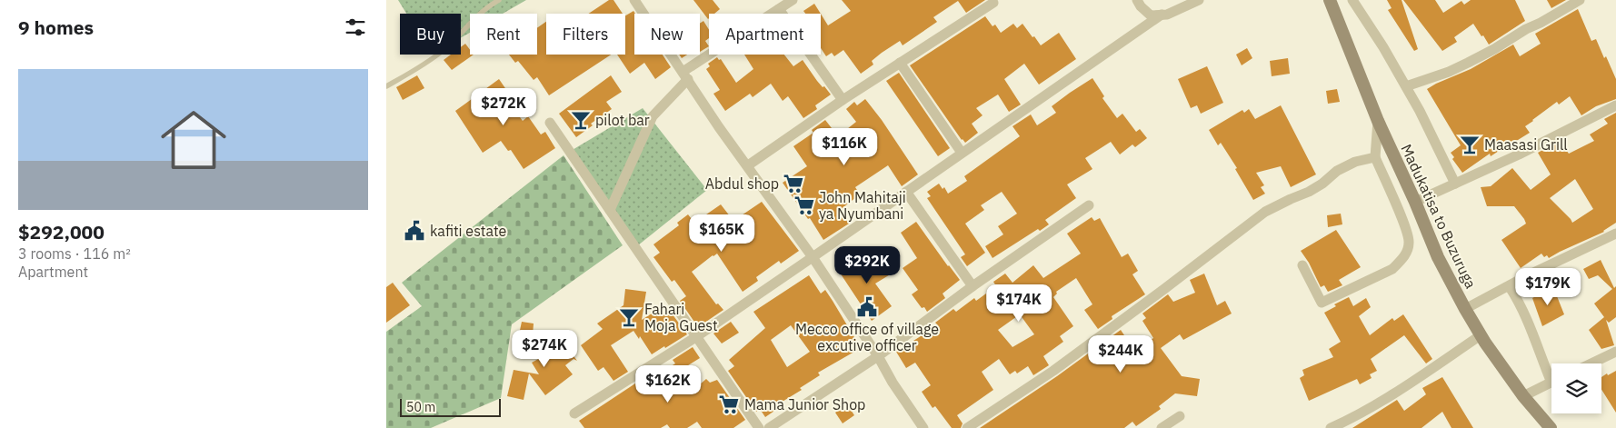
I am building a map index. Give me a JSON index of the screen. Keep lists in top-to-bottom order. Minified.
{"streets":{"main road":["Madukatisa to Buzuruga"]},"places":{"bar":["pilot bar","Maasasi Grill","Fahari Moja Guest"],"supermarket":["Abdul shop","John Mahitaji ya Nyumbani","Mama Junior Shop"],"public building":["kafiti estate","Mecco office of village excutive officer"]},"scale_bar":"50 m","page":{"heading":"9 homes","chip":["Buy","Rent","Filters","New","Apartment"],"list":[{"name":"$292,000","note":"3 rooms · 116 m² · Apartment"}],"price":["$272K","$116K","$165K","$292K","$179K","$174K","$274K","$244K","$162K"],"scale":"50 m"}}
